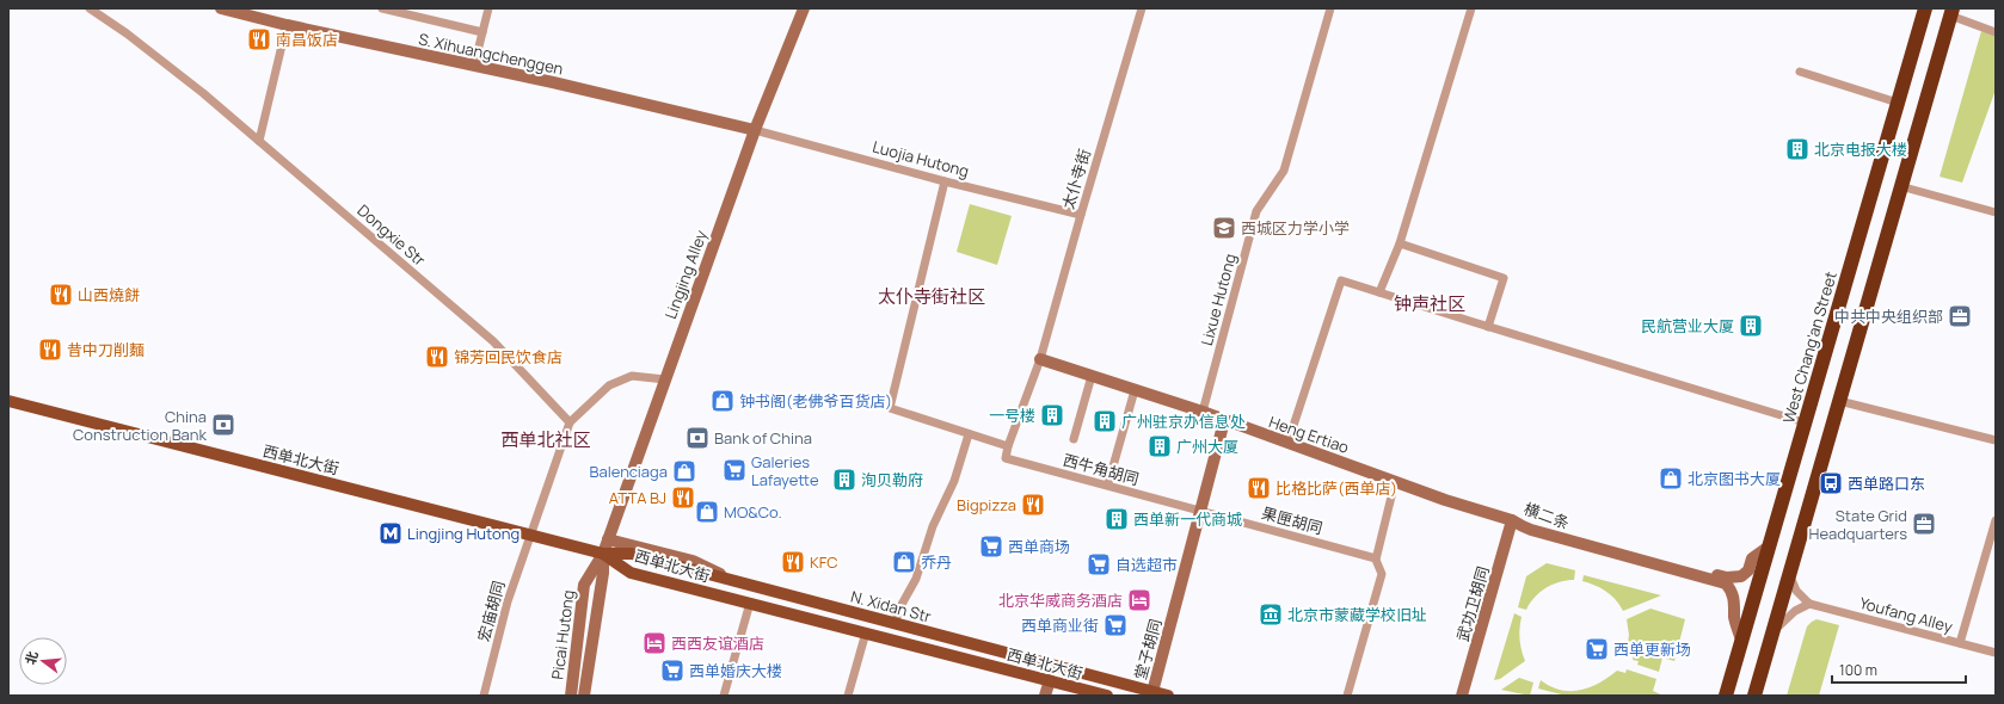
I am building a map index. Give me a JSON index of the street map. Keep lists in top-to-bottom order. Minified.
{"streets":{"highway":["West Chang'an Street"],"main road":["S. Xihuangchenggen","Lingjing Alley","Heng Ertiao","西单北大街","横二条","武功卫胡同","N. Xidan Str","Picai Hutong","堂子胡同"],"street":["Luojia Hutong","太仆寺街","Dongxie Str","Lixue Hutong","西牛角胡同","果匣胡同","宏庙胡同","Youfang Alley"]},"crossings":[["S. Xihuangchenggen","Luojia Hutong"],["S. Xihuangchenggen","Lingjing Alley"],["Luojia Hutong","太仆寺街"],["Luojia Hutong","Lingjing Alley"],["太仆寺街","Heng Ertiao"],["太仆寺街","西牛角胡同"],["Lingjing Alley","西单北大街"],["Lingjing Alley","N. Xidan Str"],["Lingjing Alley","Picai Hutong"],["Lixue Hutong","Heng Ertiao"],["West Chang'an Street","横二条"],["Heng Ertiao","横二条"],["Heng Ertiao","武功卫胡同"],["Heng Ertiao","堂子胡同"],["西单北大街","N. Xidan Str"],["西单北大街","宏庙胡同"],["西单北大街","Picai Hutong"],["西牛角胡同","果匣胡同"],["西牛角胡同","堂子胡同"],["横二条","武功卫胡同"],["果匣胡同","堂子胡同"],["N. Xidan Str","Picai Hutong"],["N. Xidan Str","堂子胡同"]],"districts":["太仆寺街社区","钟声社区","西单北社区"],"places":{"restaurant":["南昌饭店","山西燒餅","昔中刀削麵","锦芳回民饮食店","比格比萨(西单店)","ATTA BJ","Bigpizza","KFC"],"building":["北京电报大楼","民航营业大厦","一号楼","广州驻京办信息处","广州大厦","洵贝勒府","西单新一代商城"],"school or university":["西城区力学小学"],"office":["中共中央组织部","State Grid Headquarters"],"shop":["钟书阁(老佛爷百货店)","Balenciaga","北京图书大厦","MO&Co.","乔丹"],"bank":["China Construction Bank","Bank of China"],"supermarket":["Galeries Lafayette","西单商场","自选超市","西单商业街","西单更新场","西单婚庆大楼"],"bus stop":["西单路口东"],"metro station":["Lingjing Hutong"],"hotel":["北京华威商务酒店","西西友谊酒店"],"museum":["北京市蒙藏学校旧址"]},"scale_bar":"100 m","north":"left"}
